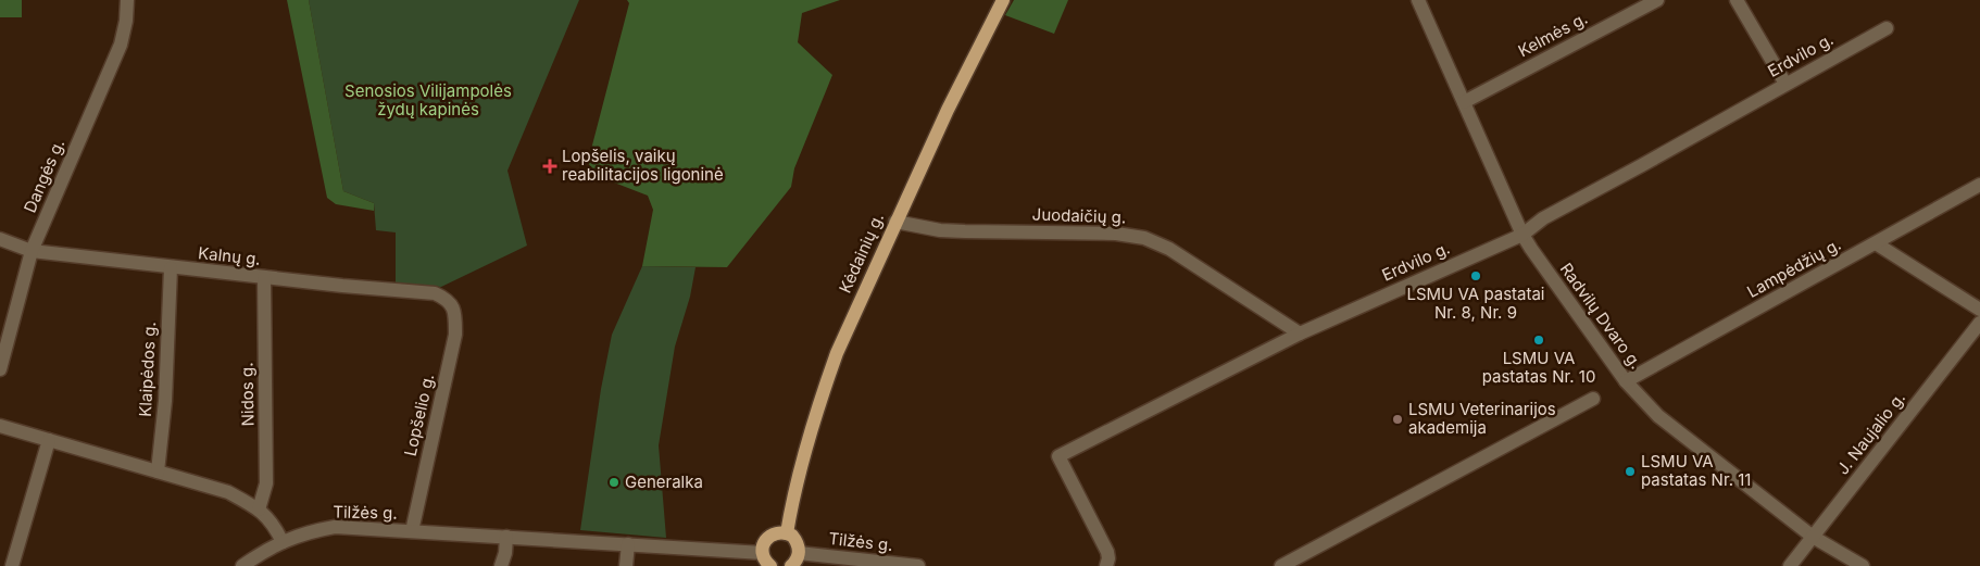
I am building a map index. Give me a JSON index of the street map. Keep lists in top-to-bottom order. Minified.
{"streets":{"main road":["Kėdainių g."],"street":["Kelmės g.","Erdvilo g.","Dangės g.","Juodaičių g.","Kalnų g.","Lampėdžių g.","Radvilų Dvaro g.","Klaipėdos g.","Nidos g.","Lopšelio g.","J. Naujalio g.","Tilžės g."]},"crossings":[["Kelmės g.","Radvilų Dvaro g."],["Erdvilo g.","Juodaičių g."],["Erdvilo g.","Radvilų Dvaro g."],["Dangės g.","Kalnų g."],["Juodaičių g.","Kėdainių g."],["Kalnų g.","Klaipėdos g."],["Kalnų g.","Nidos g."],["Kalnų g.","Lopšelio g."],["Lampėdžių g.","Radvilų Dvaro g."],["Radvilų Dvaro g.","J. Naujalio g."],["Lopšelio g.","Tilžės g."]],"parks":["Senosios Vilijampolės žydų kapinės"],"places":{"health":["Lopšelis, vaikų reabilitacijos ligoninė"],"other":["LSMU VA pastatai Nr. 8, Nr. 9","LSMU VA pastatas Nr. 10","LSMU Veterinarijos akademija","LSMU VA pastatas Nr. 11","Generalka"]}}
